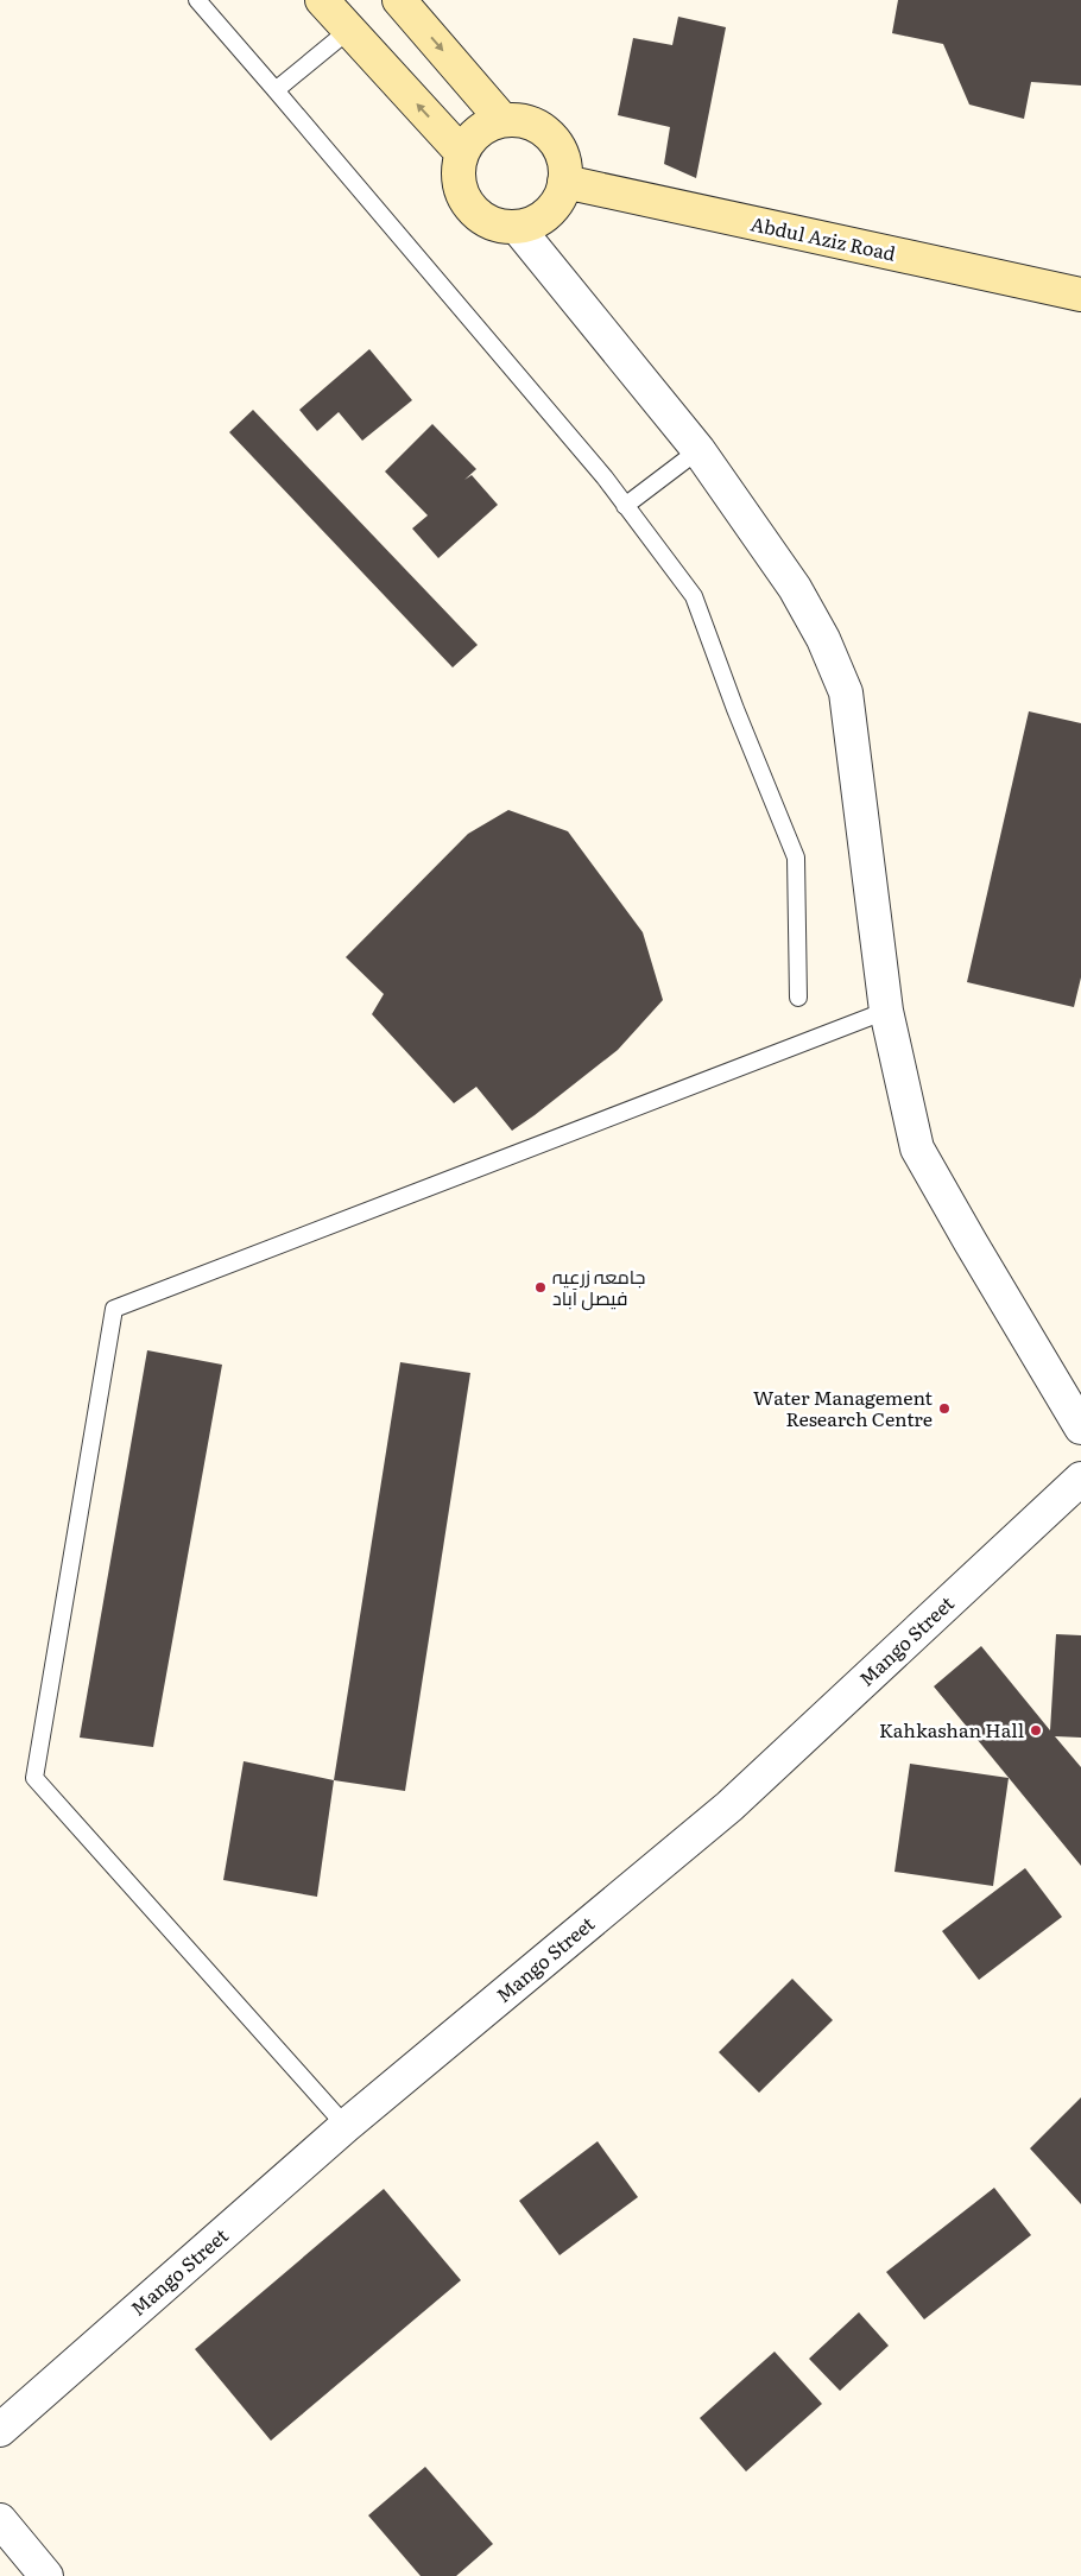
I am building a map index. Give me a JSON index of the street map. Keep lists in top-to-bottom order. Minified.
{"streets":{"street":["Abdul Aziz Road","Mango Street"]},"places":["جامعہ زرعیہ فیصل آباد","Water Management Research Centre","Kahkashan Hall"]}
